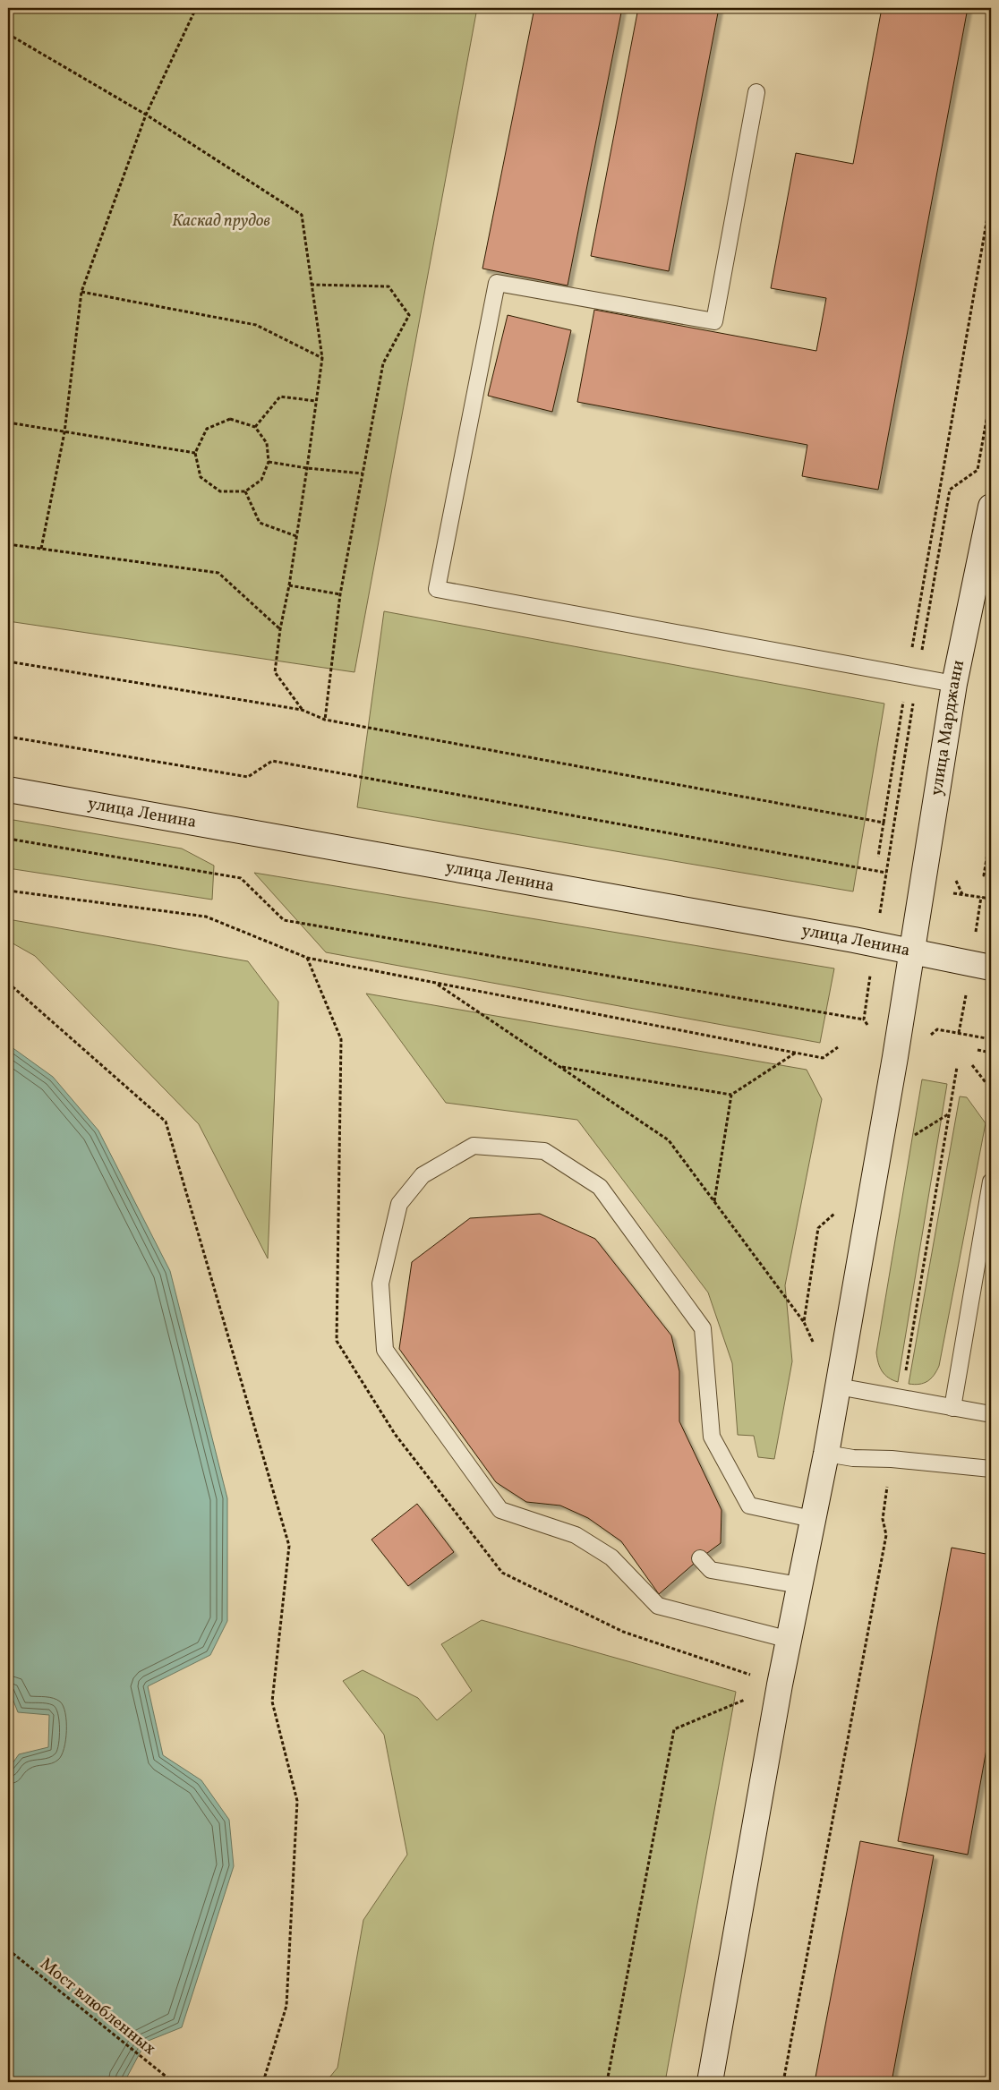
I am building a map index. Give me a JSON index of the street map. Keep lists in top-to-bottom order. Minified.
{"streets":{"street":["улица Марджани","улица Ленина"],"path":["Мост влюбленных"]},"crossings":[["улица Марджани","улица Ленина"]],"parks":["Каскад прудов"]}
